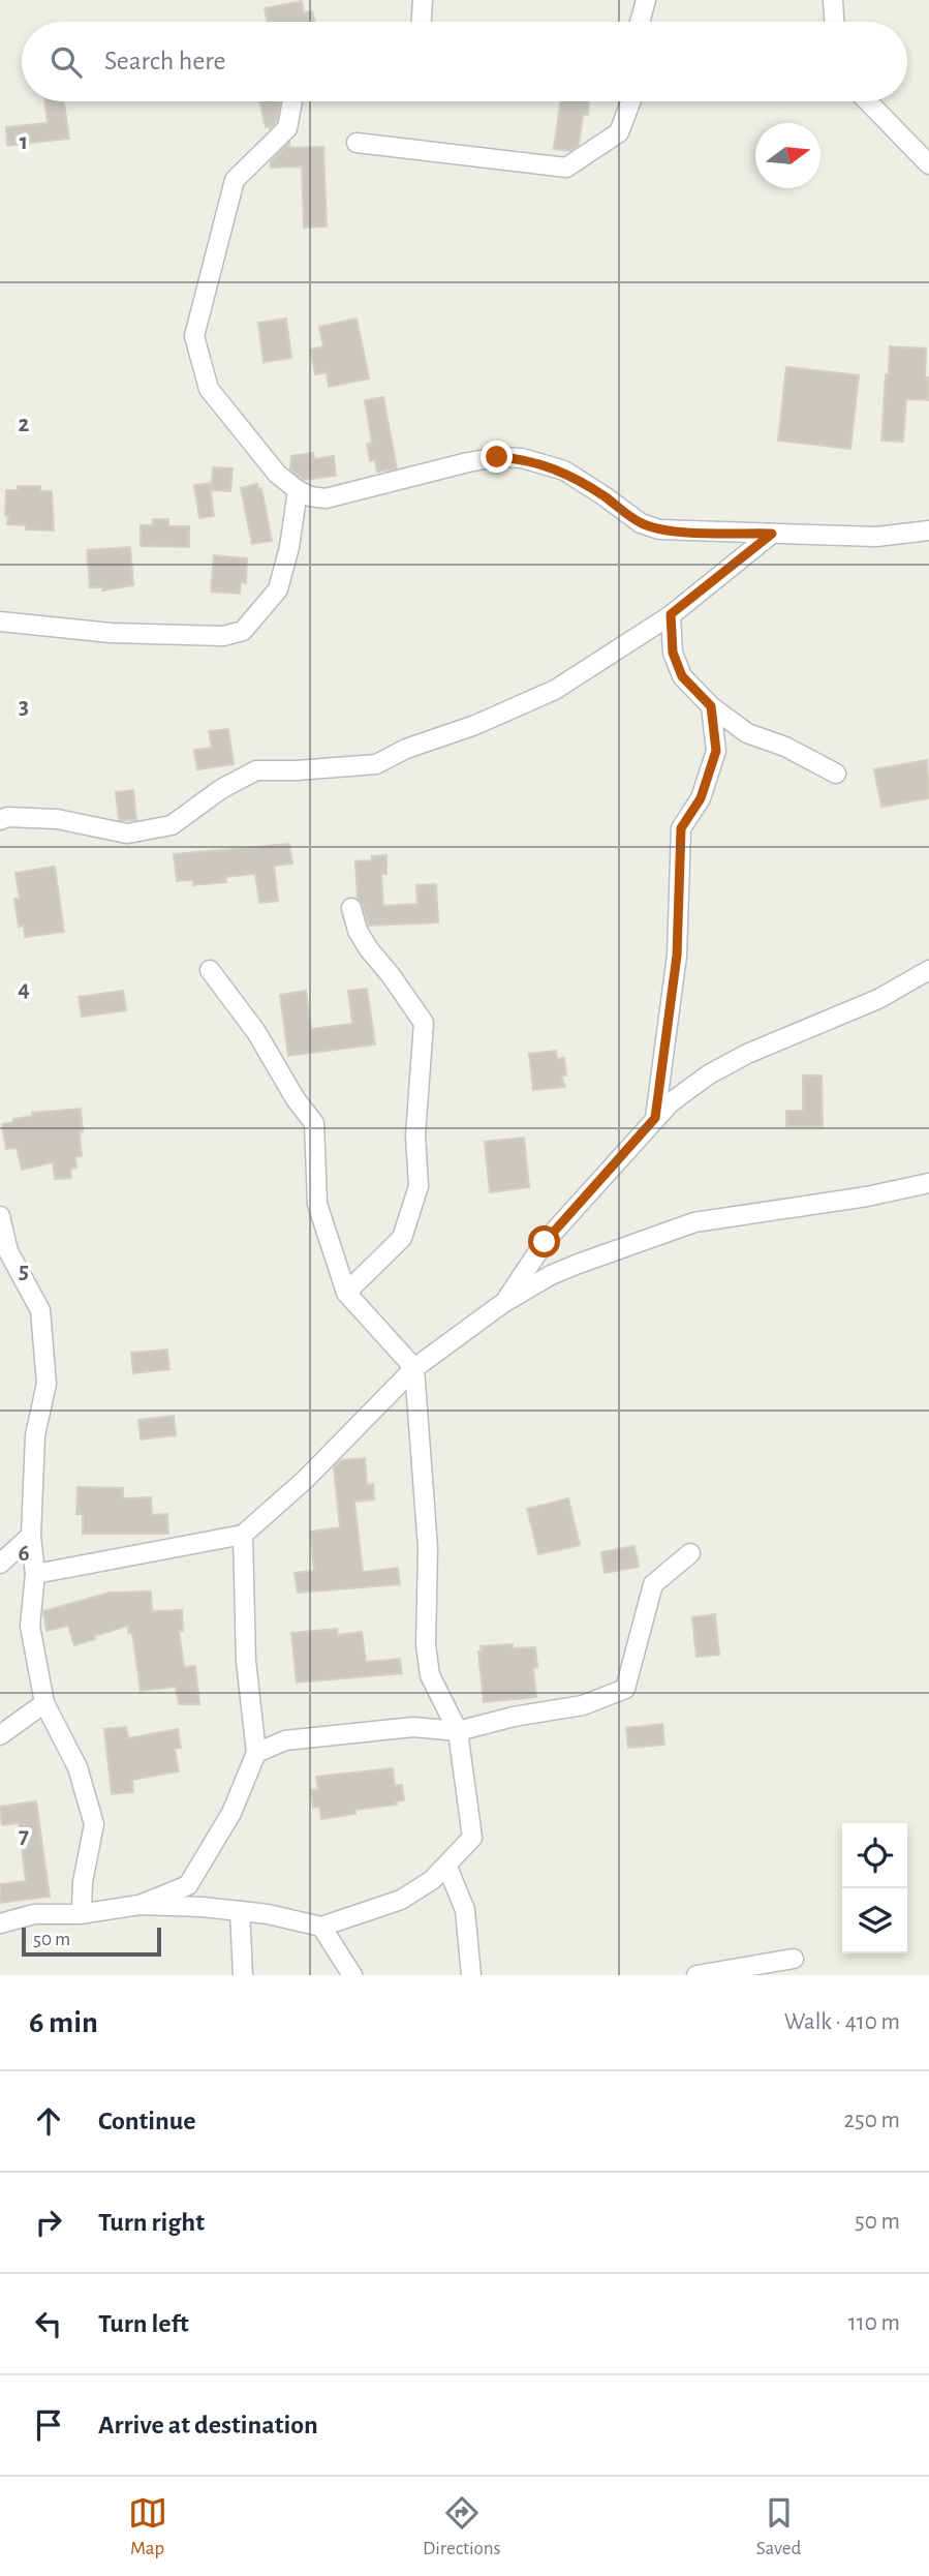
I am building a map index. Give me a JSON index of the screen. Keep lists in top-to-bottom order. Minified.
{"scale_bar":"50 m","north":"right","page":{"search":"Search here","scale":"50 m","heading":["6 min","Walk · 410 m"],"list":[["Continue","250 m"],["Turn right","50 m"],["Turn left","110 m"],"Arrive at destination"],"nav":["Map","Directions","Saved"]},"grid":{"rows":["1","2","3","4","5","6","7"]}}
